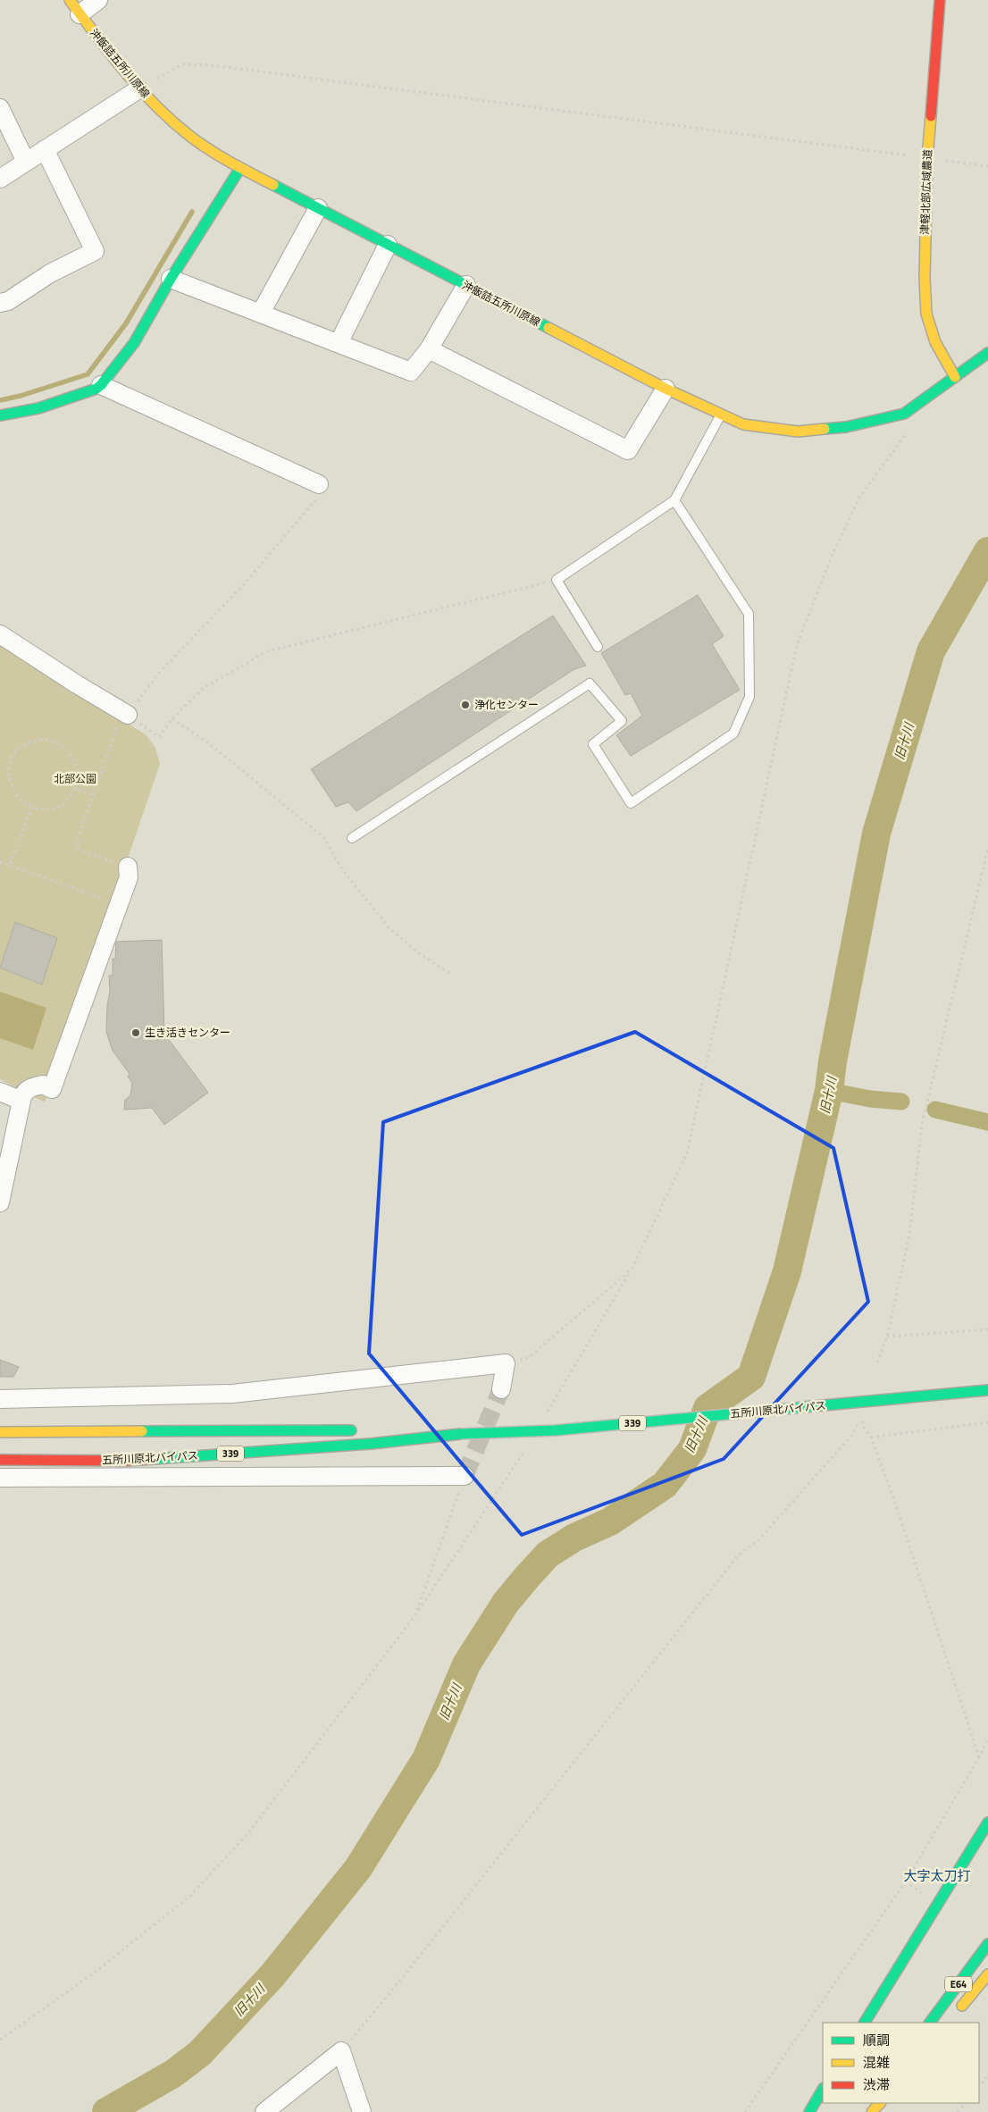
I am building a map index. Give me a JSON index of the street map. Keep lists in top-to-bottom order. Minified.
{"streets":{"main road":["沖飯詰五所川原線","津軽北部広域農道","五所川原北バイパス","339","E64"]},"crossings":[["沖飯詰五所川原線","津軽北部広域農道"]],"districts":["大字太刀打"],"water":["旧十川"],"parks":["北部公園"],"places":["浄化センター","生き活きセンター"],"legend":["順調","混雑","渋滞"]}
